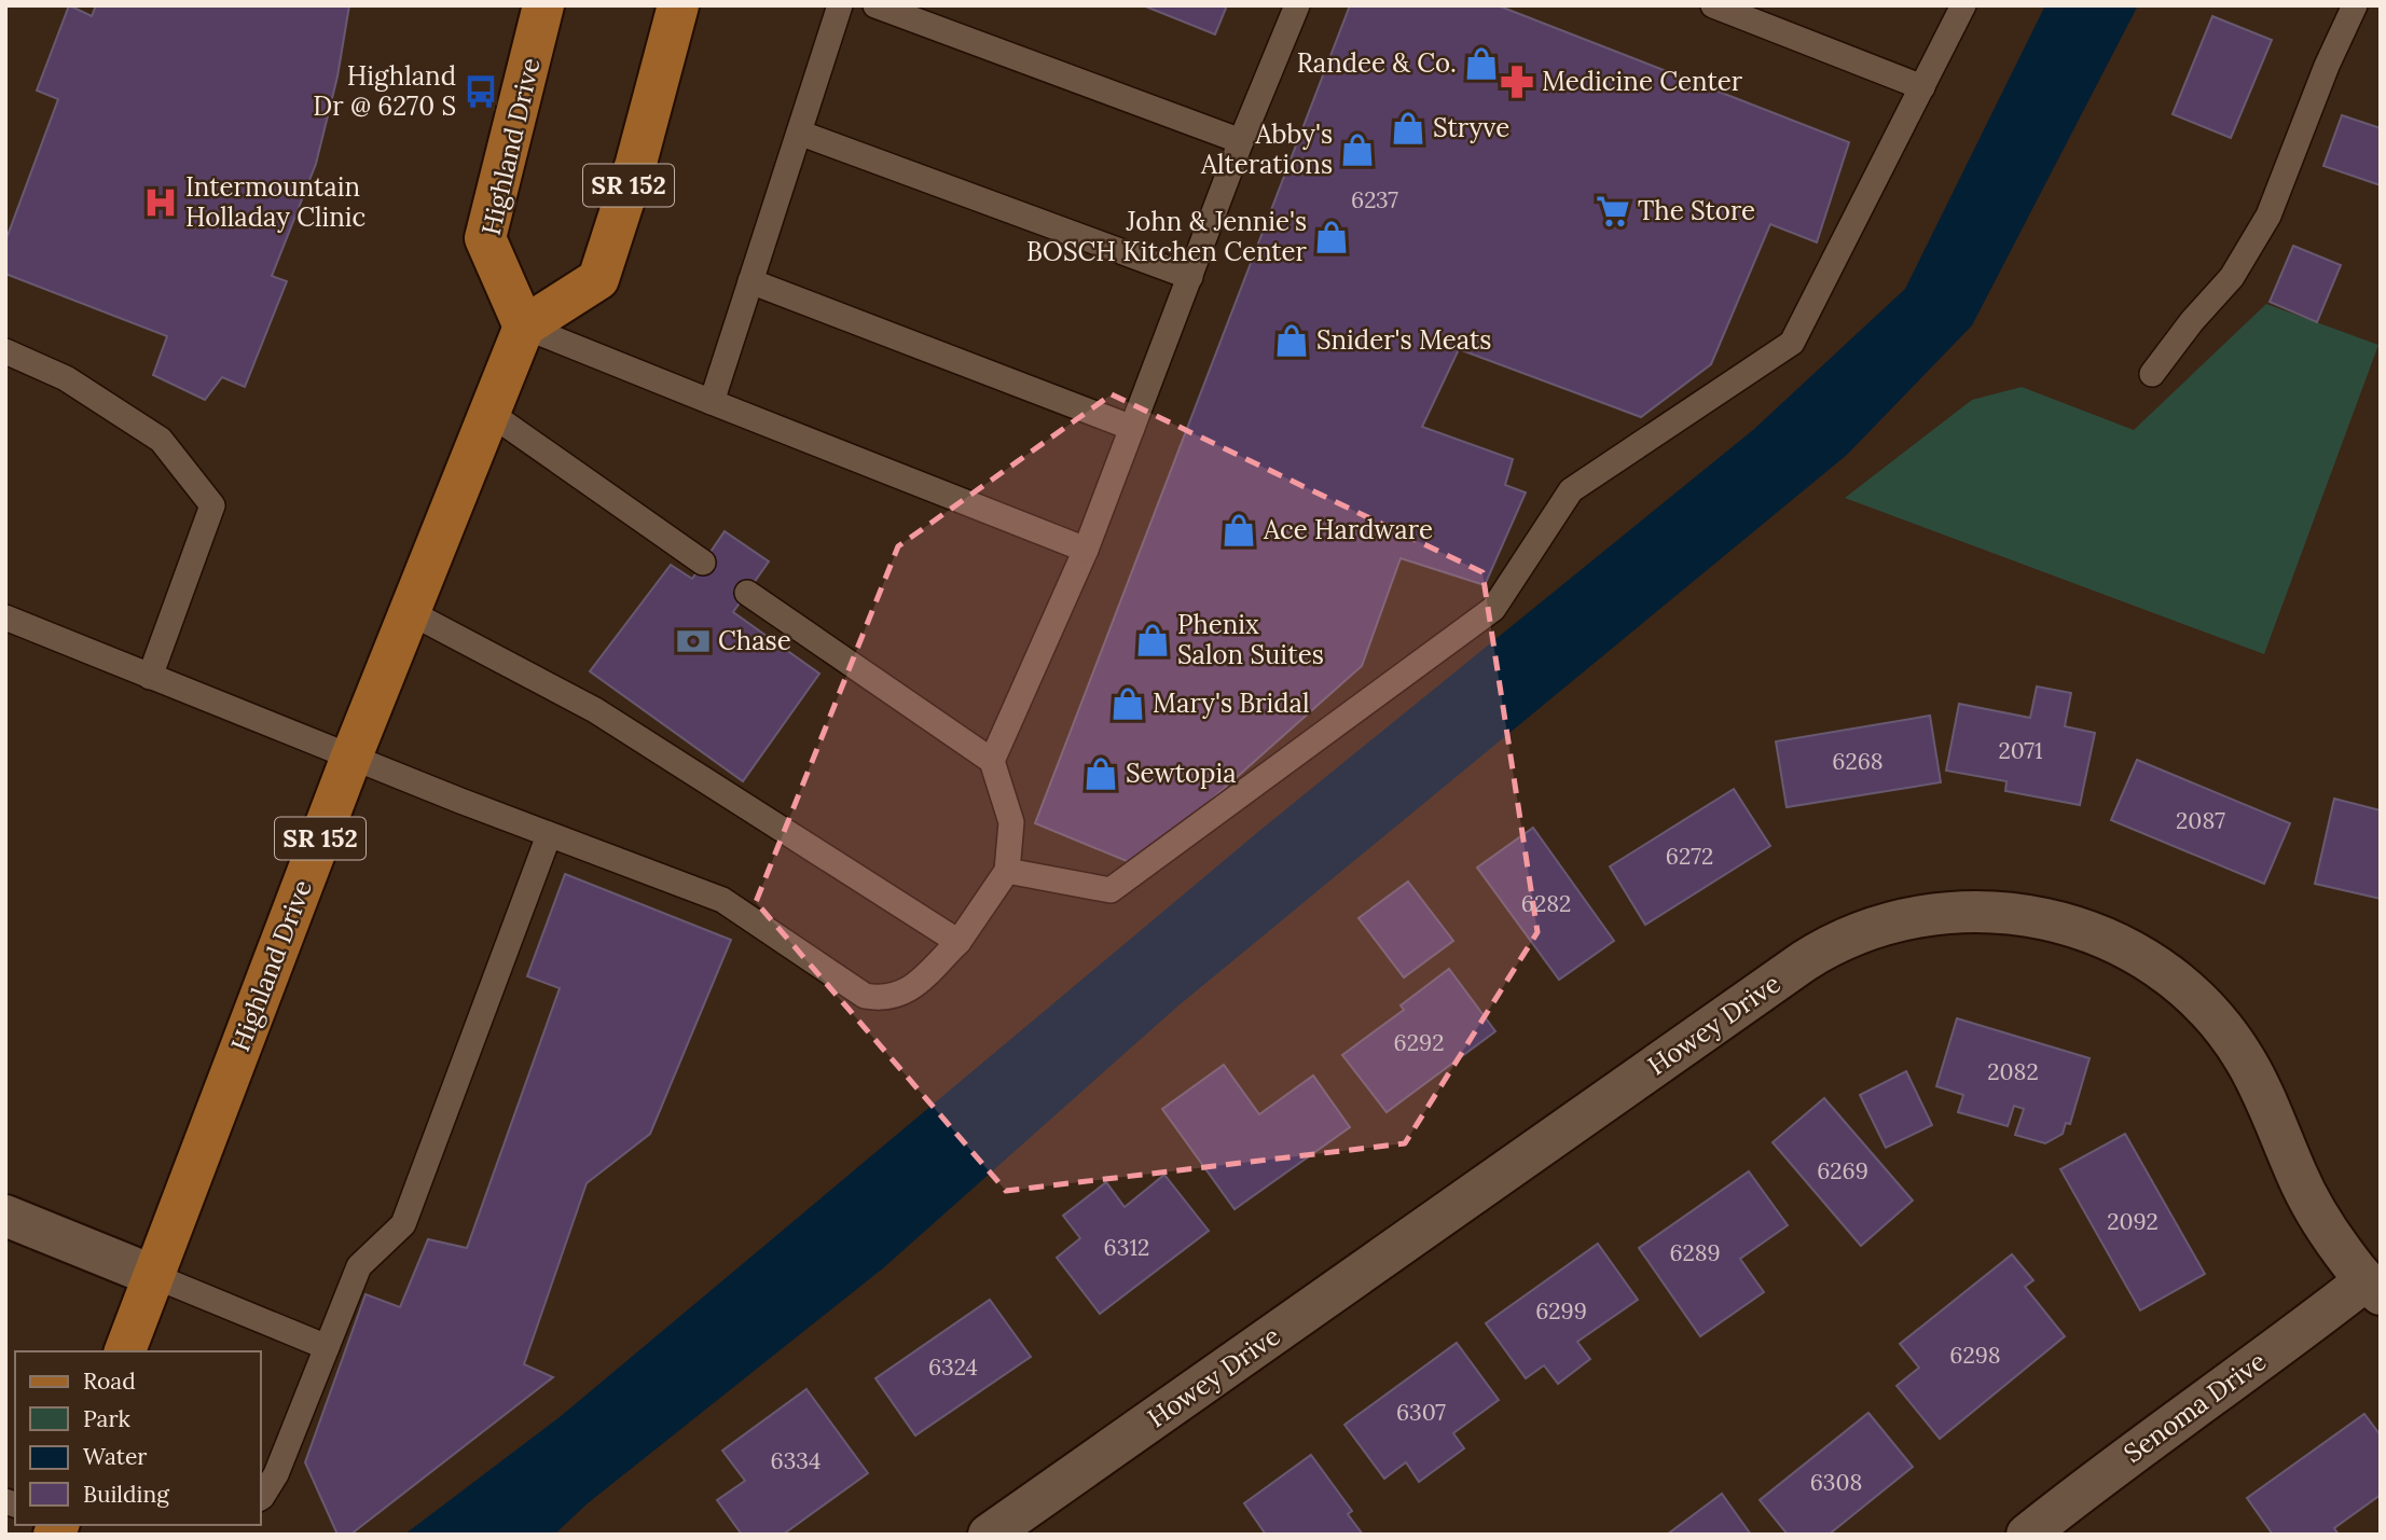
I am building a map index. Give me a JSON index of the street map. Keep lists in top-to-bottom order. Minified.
{"streets":{"main road":["Highland Drive","SR 152"],"street":["Howey Drive","Senoma Drive"]},"crossings":[["Highland Drive","SR 152"],["Howey Drive","Senoma Drive"]],"places":{"shop":["Randee & Co.","Stryve","Abby's Alterations","John & Jennie's BOSCH Kitchen Center","Snider's Meats","Ace Hardware","Phenix Salon Suites","Mary's Bridal","Sewtopia"],"pharmacy":["Medicine Center"],"bus stop":["Highland Dr @ 6270 S"],"hospital":["Intermountain Holladay Clinic"],"supermarket":["The Store"],"bank":["Chase"]},"house_numbers":["6237","2071","6268","2087","6272","6282","6292","2082","6269","2092","6312","6289","6299","6298","6324","6307","6334","6308"],"legend":["Road","Park","Water","Building"]}
